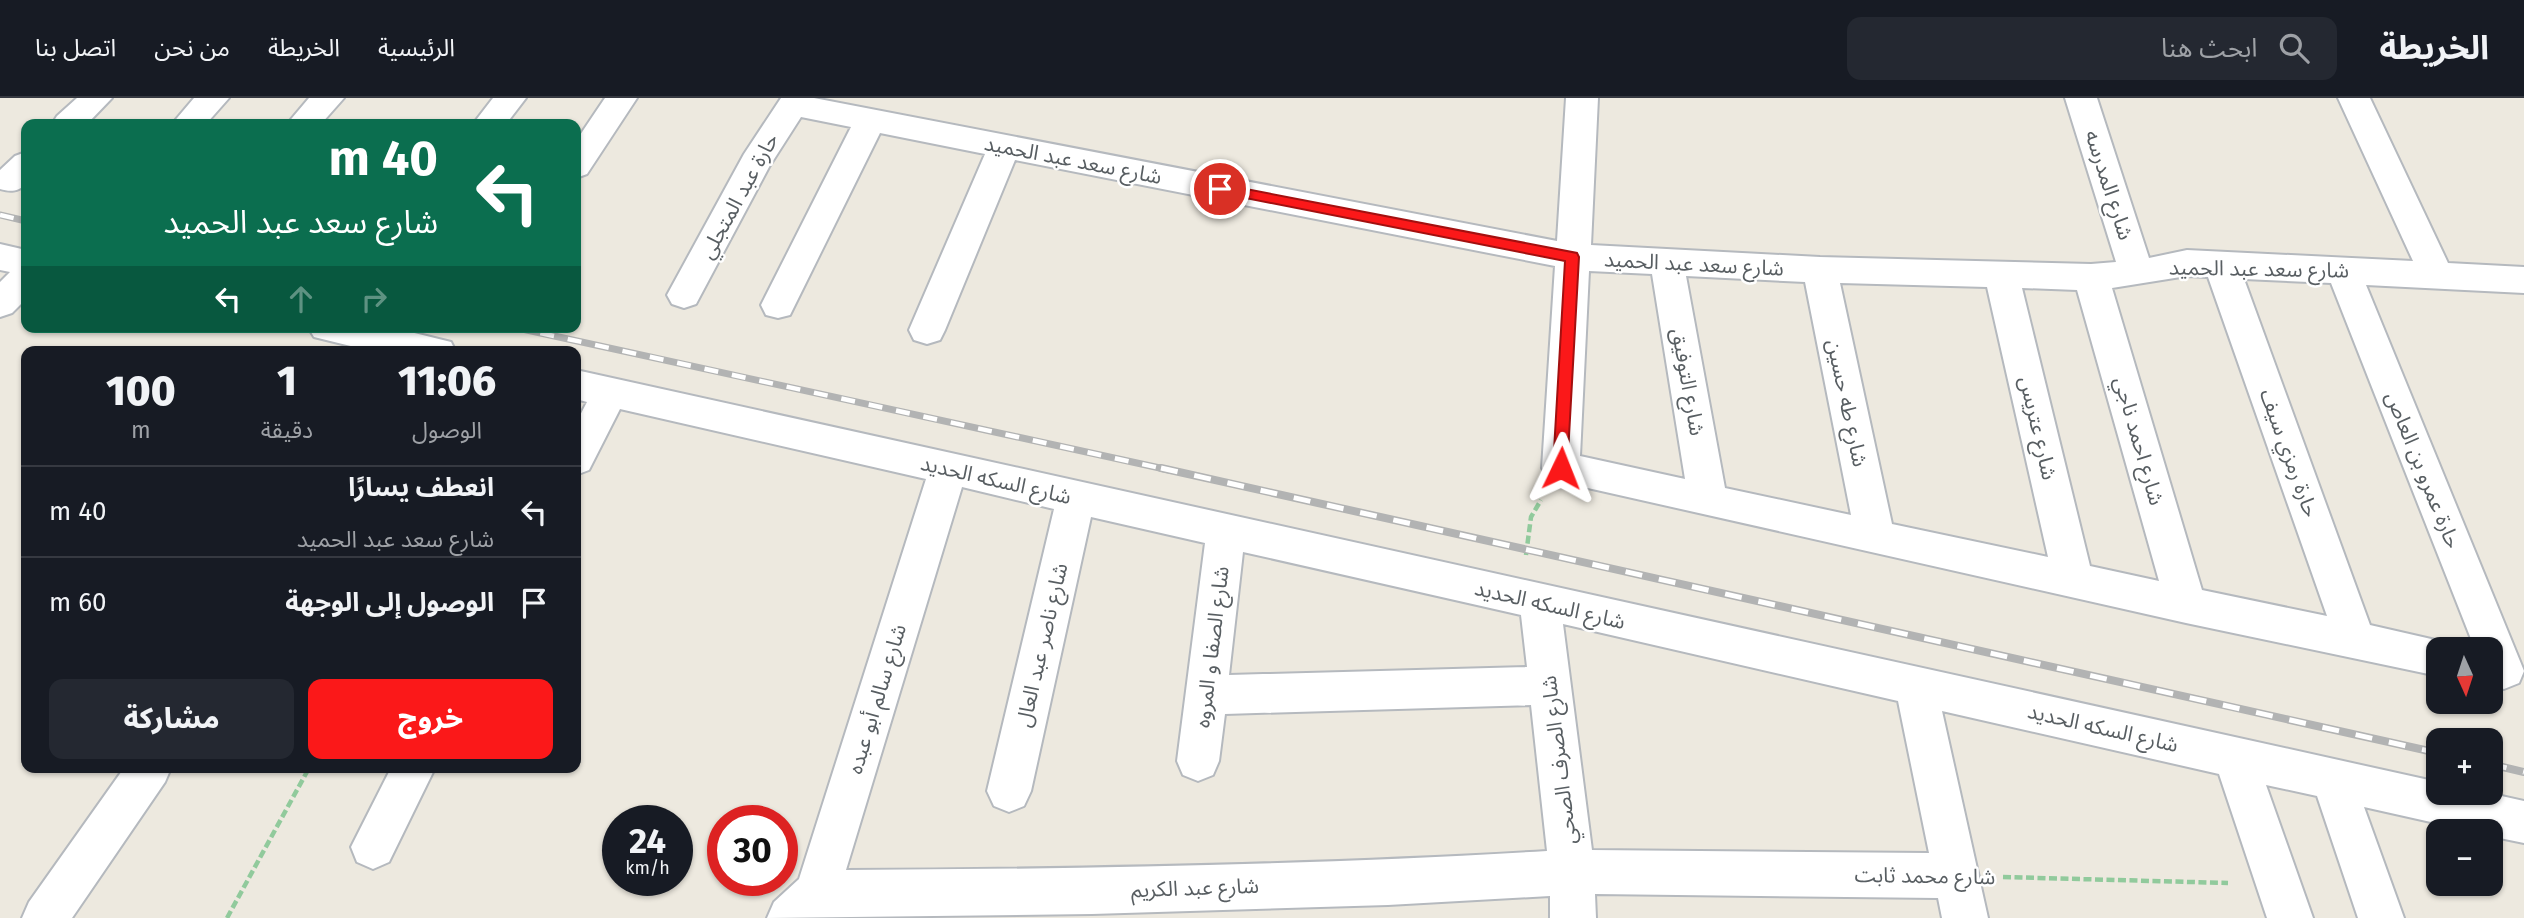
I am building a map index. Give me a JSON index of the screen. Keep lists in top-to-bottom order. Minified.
{"streets":{"street":["شارع سعد عبد الحميد","شارع المدرسه","حارة عبد المتجلي","شارع التوفيق","شارع طه حسين","شارع عتريس","شارع احمد ناجي","حارة رمزي سيف","حارة عمرو بن العاص","شارع السكه الحديد","شارع ناصر عبد العال","شارع الصفا و المروه","شارع سالم أبو عبده","شارع الصرف الصحي","شارع محمد ثابت","شارع عبد الكريم"]},"crossings":[["شارع سعد عبد الحميد","شارع المدرسه"],["شارع سعد عبد الحميد","حارة عبد المتجلي"],["شارع سعد عبد الحميد","شارع التوفيق"],["شارع سعد عبد الحميد","شارع طه حسين"],["شارع سعد عبد الحميد","شارع عتريس"],["شارع سعد عبد الحميد","شارع احمد ناجي"],["شارع سعد عبد الحميد","حارة رمزي سيف"],["شارع سعد عبد الحميد","حارة عمرو بن العاص"],["شارع السكه الحديد","شارع ناصر عبد العال"],["شارع السكه الحديد","شارع الصفا و المروه"],["شارع السكه الحديد","شارع سالم أبو عبده"],["شارع السكه الحديد","شارع الصرف الصحي"],["شارع سالم أبو عبده","شارع عبد الكريم"],["شارع الصرف الصحي","شارع محمد ثابت"],["شارع الصرف الصحي","شارع عبد الكريم"],["شارع محمد ثابت","شارع عبد الكريم"]],"north":"bottom","page":{"header":"الخريطة","search":"ابحث هنا","nav":["الرئيسية","الخريطة","من نحن","اتصل بنا"],"turn":["40 m","شارع سعد عبد الحميد"],"eta":["11:06","الوصول","1","دقيقة","100","m"],"list":[{"name":"انعطف يسارًا","note":"شارع سعد عبد الحميد","value":"40 m"},{"name":"الوصول إلى الوجهة","value":"60 m"}],"map_buttons":["+","−"],"buttons":["خروج","مشاركة"],"speed":"24 km/h","limit":"30"}}
